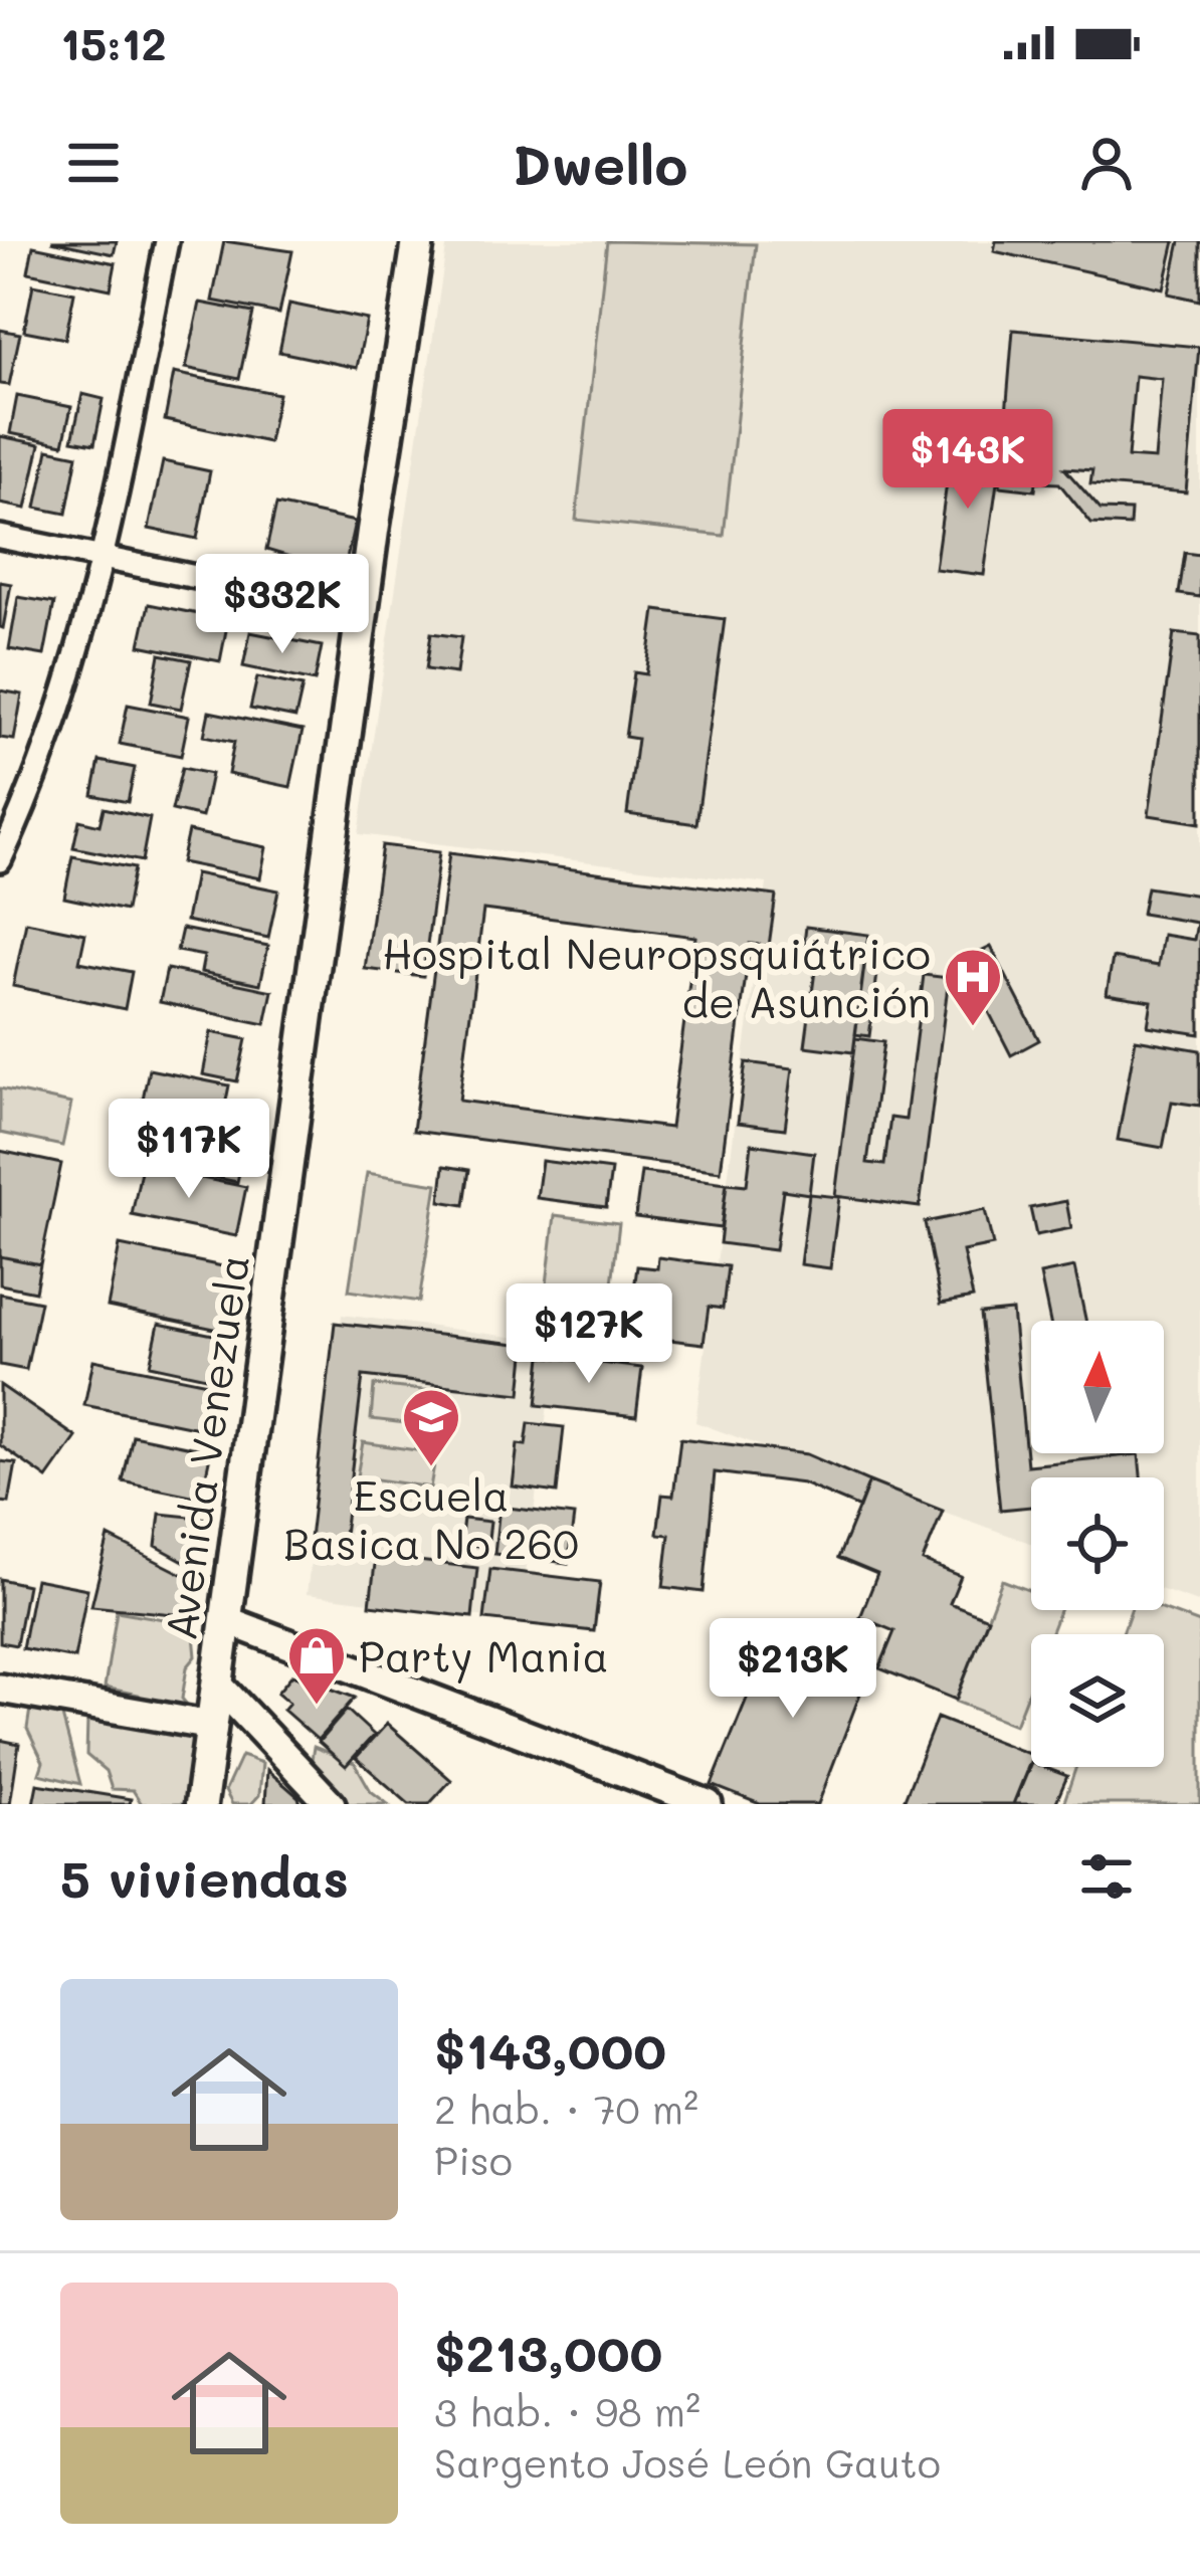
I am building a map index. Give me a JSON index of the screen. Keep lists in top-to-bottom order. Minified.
{"streets":{"main road":["Avenida Venezuela"]},"places":{"hospital":["Hospital Neuropsquiátrico de Asunción"],"school or university":["Escuela Basica No 260"],"shop":["Party Mania"]},"north":"top","page":{"status":"15:12","header":"Dwello","price":["$143K","$332K","$117K","$127K","$213K"],"heading":"5 viviendas","list":[{"name":"$143,000","note":"2 hab. · 70 m² · Piso"},{"name":"$213,000","note":"3 hab. · 98 m² · Sargento José León Gauto"}]}}
